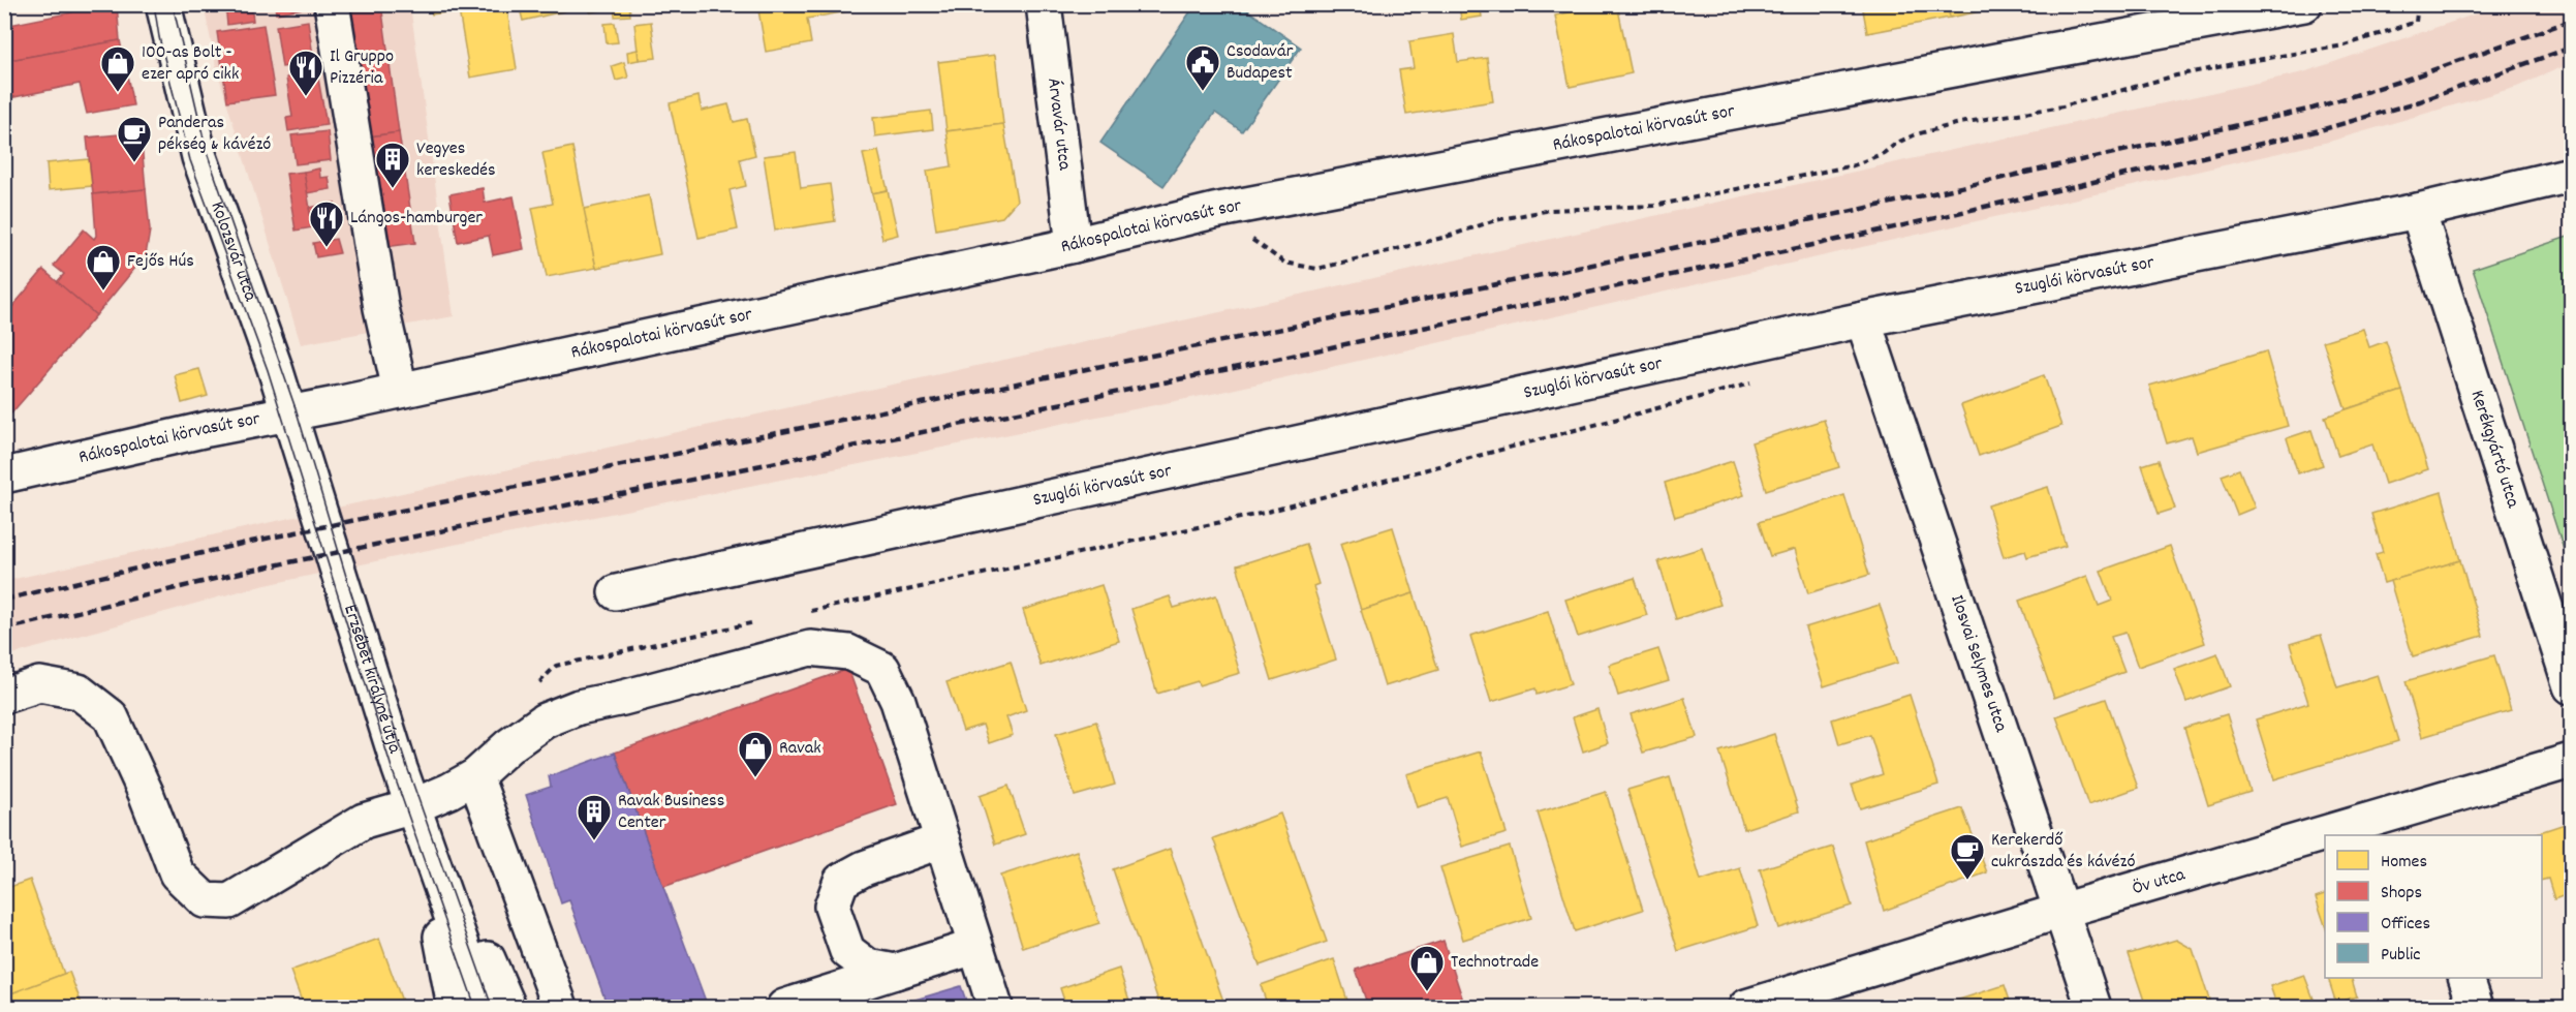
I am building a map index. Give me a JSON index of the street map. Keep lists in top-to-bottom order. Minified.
{"streets":{"street":["Árvavár utca","Rákospalotai körvasút sor","Kolozsvár utca","Szuglói körvasút sor","Kerékgyártó utca","Ilosvai Selymes utca","Erzsébet királyné útja","Öv utca"]},"crossings":[["Árvavár utca","Rákospalotai körvasút sor"],["Rákospalotai körvasút sor","Kolozsvár utca"],["Kolozsvár utca","Erzsébet királyné útja"],["Szuglói körvasút sor","Kerékgyártó utca"],["Szuglói körvasút sor","Ilosvai Selymes utca"],["Ilosvai Selymes utca","Öv utca"]],"places":{"public building":["Csodavár Budapest"],"shop":["100-as Bolt - ezer apró cikk","Fejős Hús","Ravak","Technotrade"],"restaurant":["Il Gruppo Pizzéria","Lángos-hamburger"],"cafe":["Panderas pékség & kávézó","Kerekerdő cukrászda és kávézó"],"building":["Vegyes kereskedés","Ravak Business Center"]},"legend":["Homes","Shops","Offices","Public"]}
